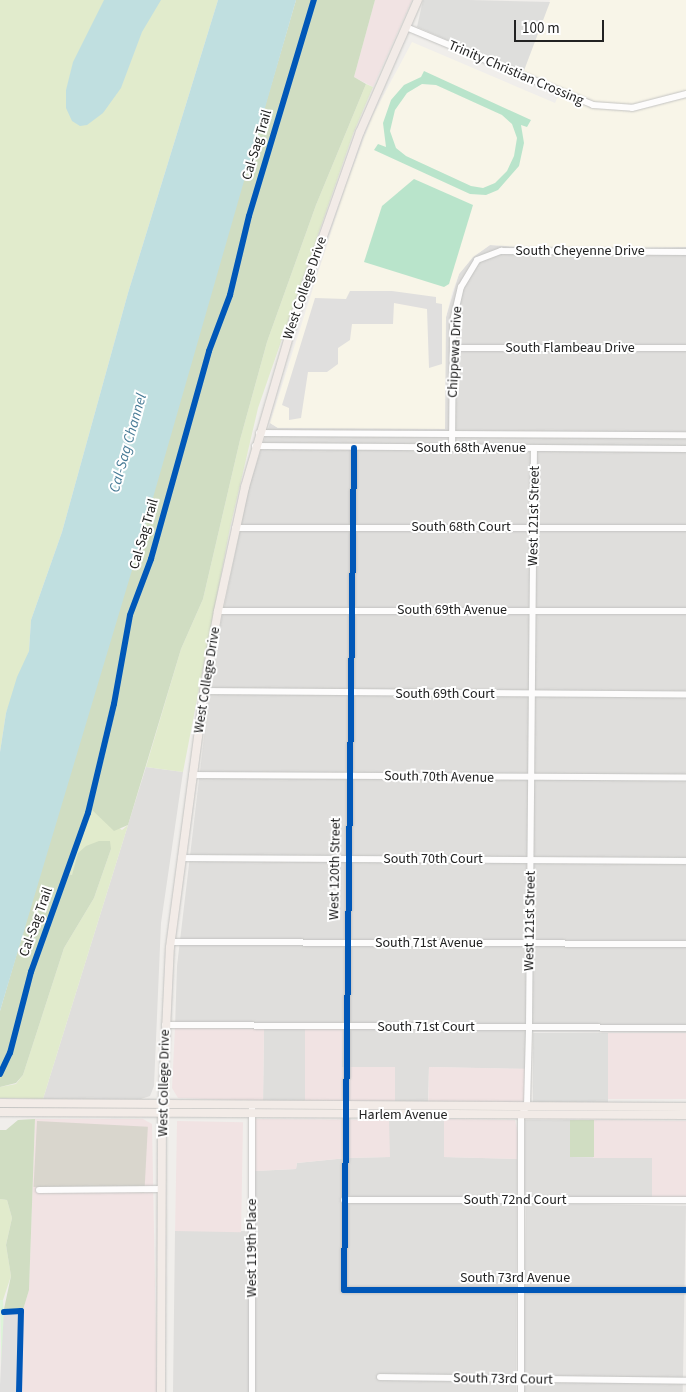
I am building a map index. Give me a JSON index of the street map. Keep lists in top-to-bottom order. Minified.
{"streets":{"main road":["West College Drive","Harlem Avenue"],"street":["Trinity Christian Crossing","South Cheyenne Drive","South Flambeau Drive","Chippewa Drive","South 68th Avenue","West 121st Street","South 68th Court","South 69th Avenue","South 69th Court","South 70th Avenue","South 70th Court","West 120th Street","South 71st Avenue","South 71st Court","South 72nd Court","West 119th Place","South 73rd Avenue","South 73rd Court"],"cycle path":["Cal-Sag Trail"]},"crossings":[["Trinity Christian Crossing","West College Drive"],["South Cheyenne Drive","Chippewa Drive"],["West College Drive","South 68th Avenue"],["West College Drive","South 68th Court"],["West College Drive","South 69th Avenue"],["West College Drive","South 69th Court"],["West College Drive","South 70th Avenue"],["West College Drive","South 70th Court"],["West College Drive","South 71st Avenue"],["West College Drive","South 71st Court"],["West College Drive","Harlem Avenue"],["South Flambeau Drive","Chippewa Drive"],["Chippewa Drive","South 68th Avenue"],["South 68th Avenue","West 121st Street"],["South 68th Avenue","West 120th Street"],["West 121st Street","South 68th Court"],["West 121st Street","South 69th Avenue"],["West 121st Street","South 69th Court"],["West 121st Street","South 70th Avenue"],["West 121st Street","South 70th Court"],["West 121st Street","South 71st Avenue"],["West 121st Street","South 71st Court"],["West 121st Street","Harlem Avenue"],["South 68th Court","West 120th Street"],["South 69th Avenue","West 120th Street"],["South 69th Court","West 120th Street"],["South 70th Avenue","West 120th Street"],["South 70th Court","West 120th Street"],["West 120th Street","South 71st Avenue"],["West 120th Street","South 71st Court"],["West 120th Street","Harlem Avenue"],["West 120th Street","South 72nd Court"],["West 120th Street","South 73rd Avenue"],["Harlem Avenue","West 119th Place"]],"water":["Cal-Sag Channel"],"scale_bar":"100 m"}
